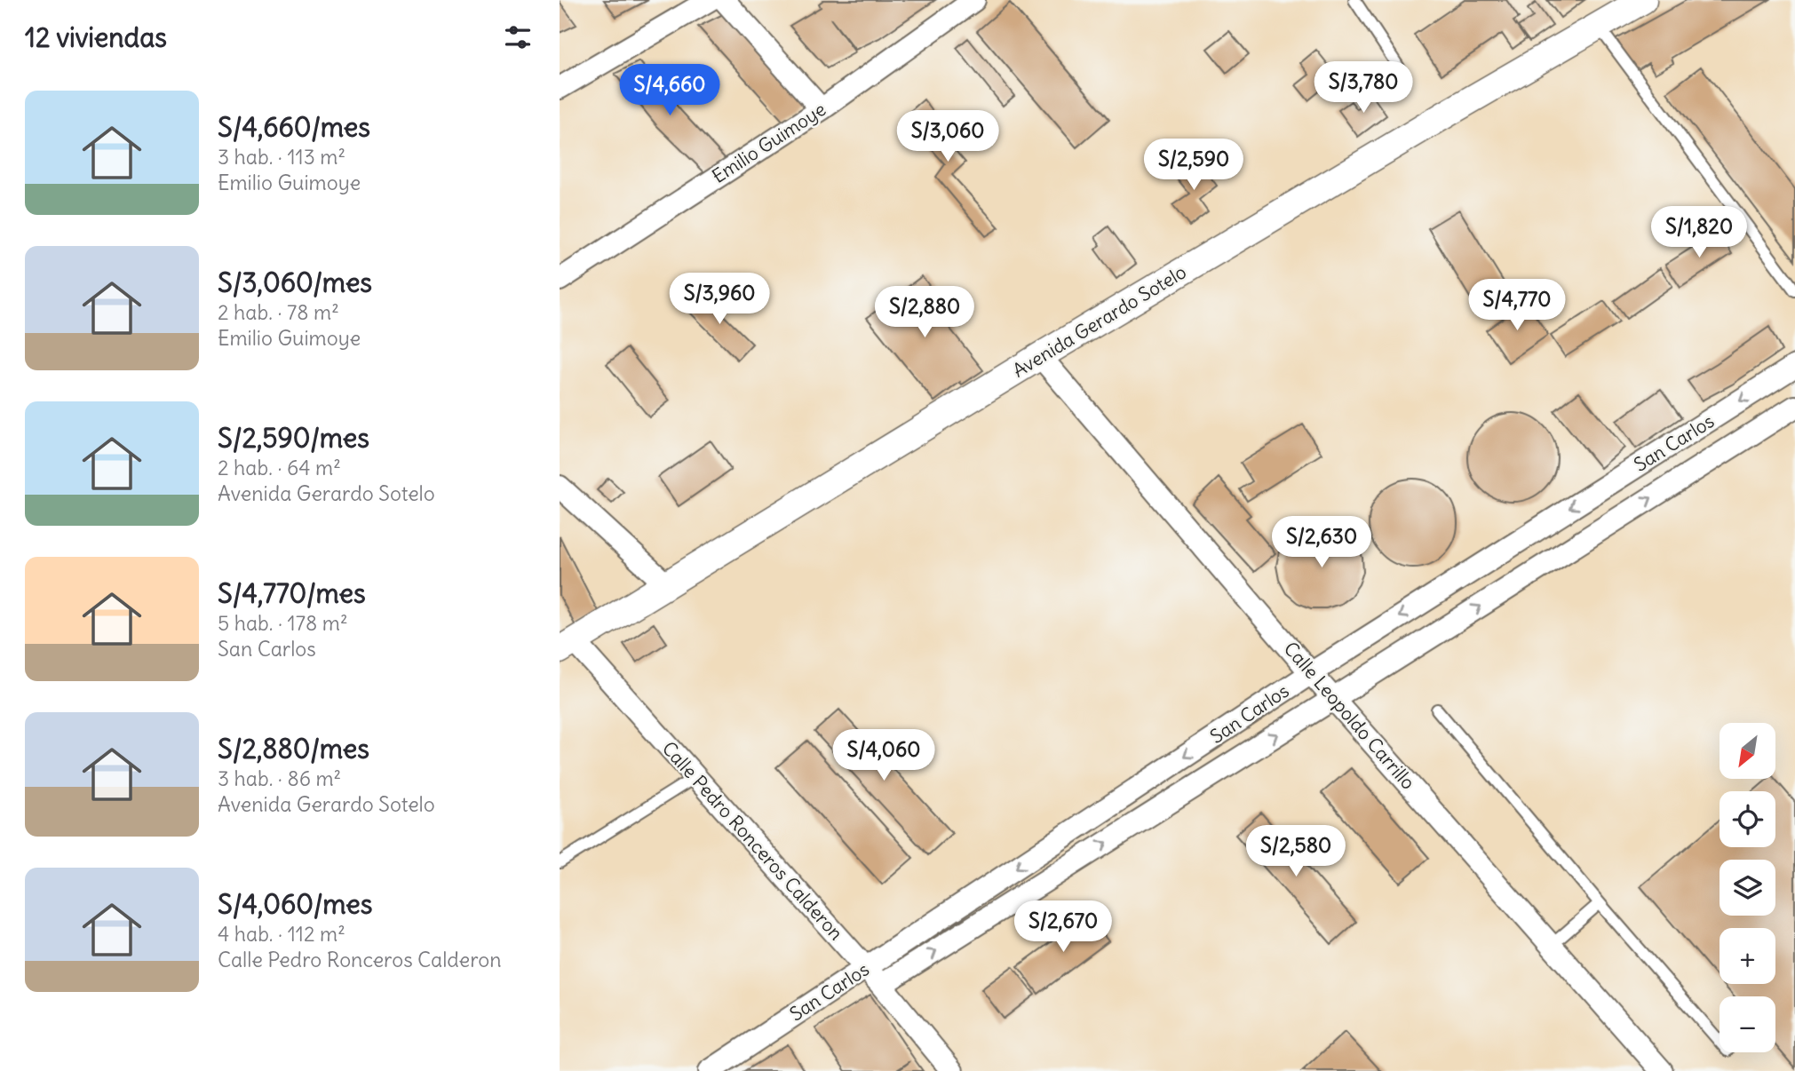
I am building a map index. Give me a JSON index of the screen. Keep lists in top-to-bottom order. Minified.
{"streets":{"street":["Emilio Guimoye","Avenida Gerardo Sotelo","San Carlos","Calle Leopoldo Carrillo","Calle Pedro Ronceros Calderon"]},"crossings":[["Avenida Gerardo Sotelo","Calle Leopoldo Carrillo"],["Avenida Gerardo Sotelo","Calle Pedro Ronceros Calderon"],["San Carlos","Calle Leopoldo Carrillo"],["San Carlos","Calle Pedro Ronceros Calderon"]],"north":"bottom left","page":{"heading":"12 viviendas","price":["S/3,780","S/4,660","S/3,060","S/2,590","S/1,820","S/3,960","S/4,770","S/2,880","S/2,630","S/4,060","S/2,580","S/2,670"],"list":[{"name":"S/4,660/mes","note":"3 hab. · 113 m² · Emilio Guimoye"},{"name":"S/3,060/mes","note":"2 hab. · 78 m² · Emilio Guimoye"},{"name":"S/2,590/mes","note":"2 hab. · 64 m² · Avenida Gerardo Sotelo"},{"name":"S/4,770/mes","note":"5 hab. · 178 m² · San Carlos"},{"name":"S/2,880/mes","note":"3 hab. · 86 m² · Avenida Gerardo Sotelo"},{"name":"S/4,060/mes","note":"4 hab. · 112 m² · Calle Pedro Ronceros Calderon"}],"map_buttons":["+","−"]}}
